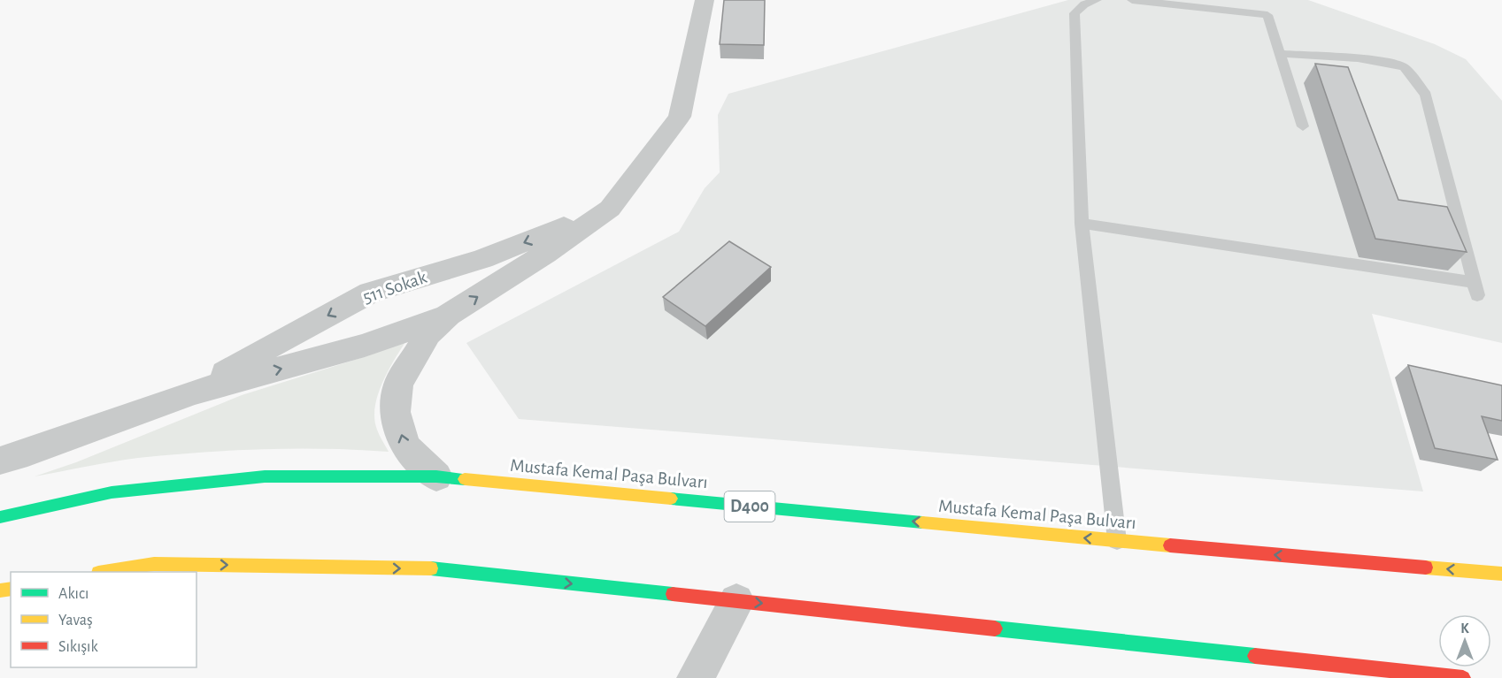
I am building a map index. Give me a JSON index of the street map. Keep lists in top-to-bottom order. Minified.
{"streets":{"highway":["Mustafa Kemal Paşa Bulvarı","D400"],"street":["511 Sokak"]},"crossings":[["511 Sokak","Mustafa Kemal Paşa Bulvarı"]],"legend":["Akıcı","Yavaş","Sıkışık"],"north":"top"}
